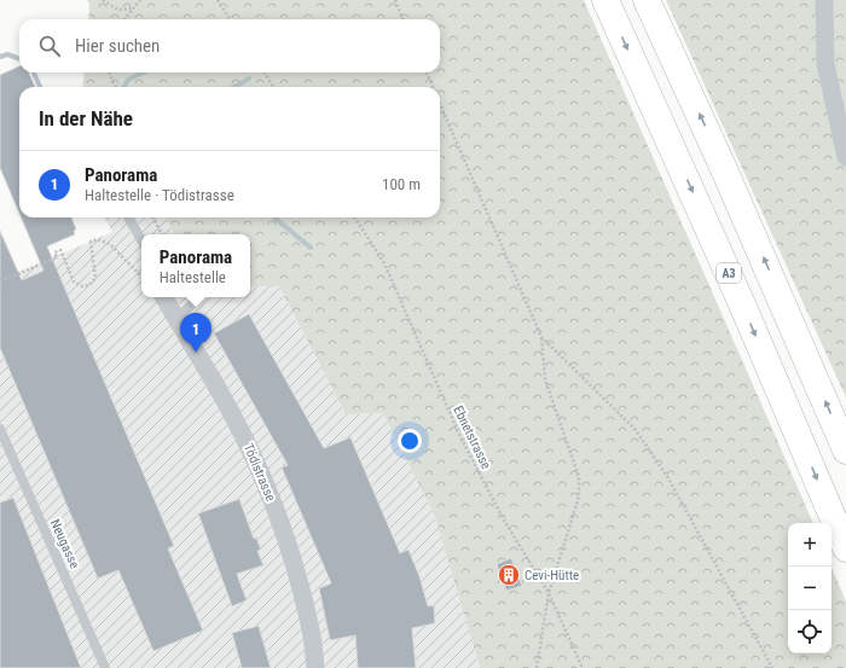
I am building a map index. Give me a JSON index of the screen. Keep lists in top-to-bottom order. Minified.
{"streets":{"highway":["A3"],"street":["Tödistrasse"],"lane":["Neugasse"],"path":["Ebnetstrasse"]},"places":{"building":["Cevi-Hütte"]},"page":{"search":"Hier suchen","heading":"In der Nähe","list":[{"mark":"1","name":"Panorama","note":"Haltestelle · Tödistrasse","value":"100 m"}],"popup":["Panorama","Haltestelle"],"pins":"1","map_buttons":["+","−"]}}
